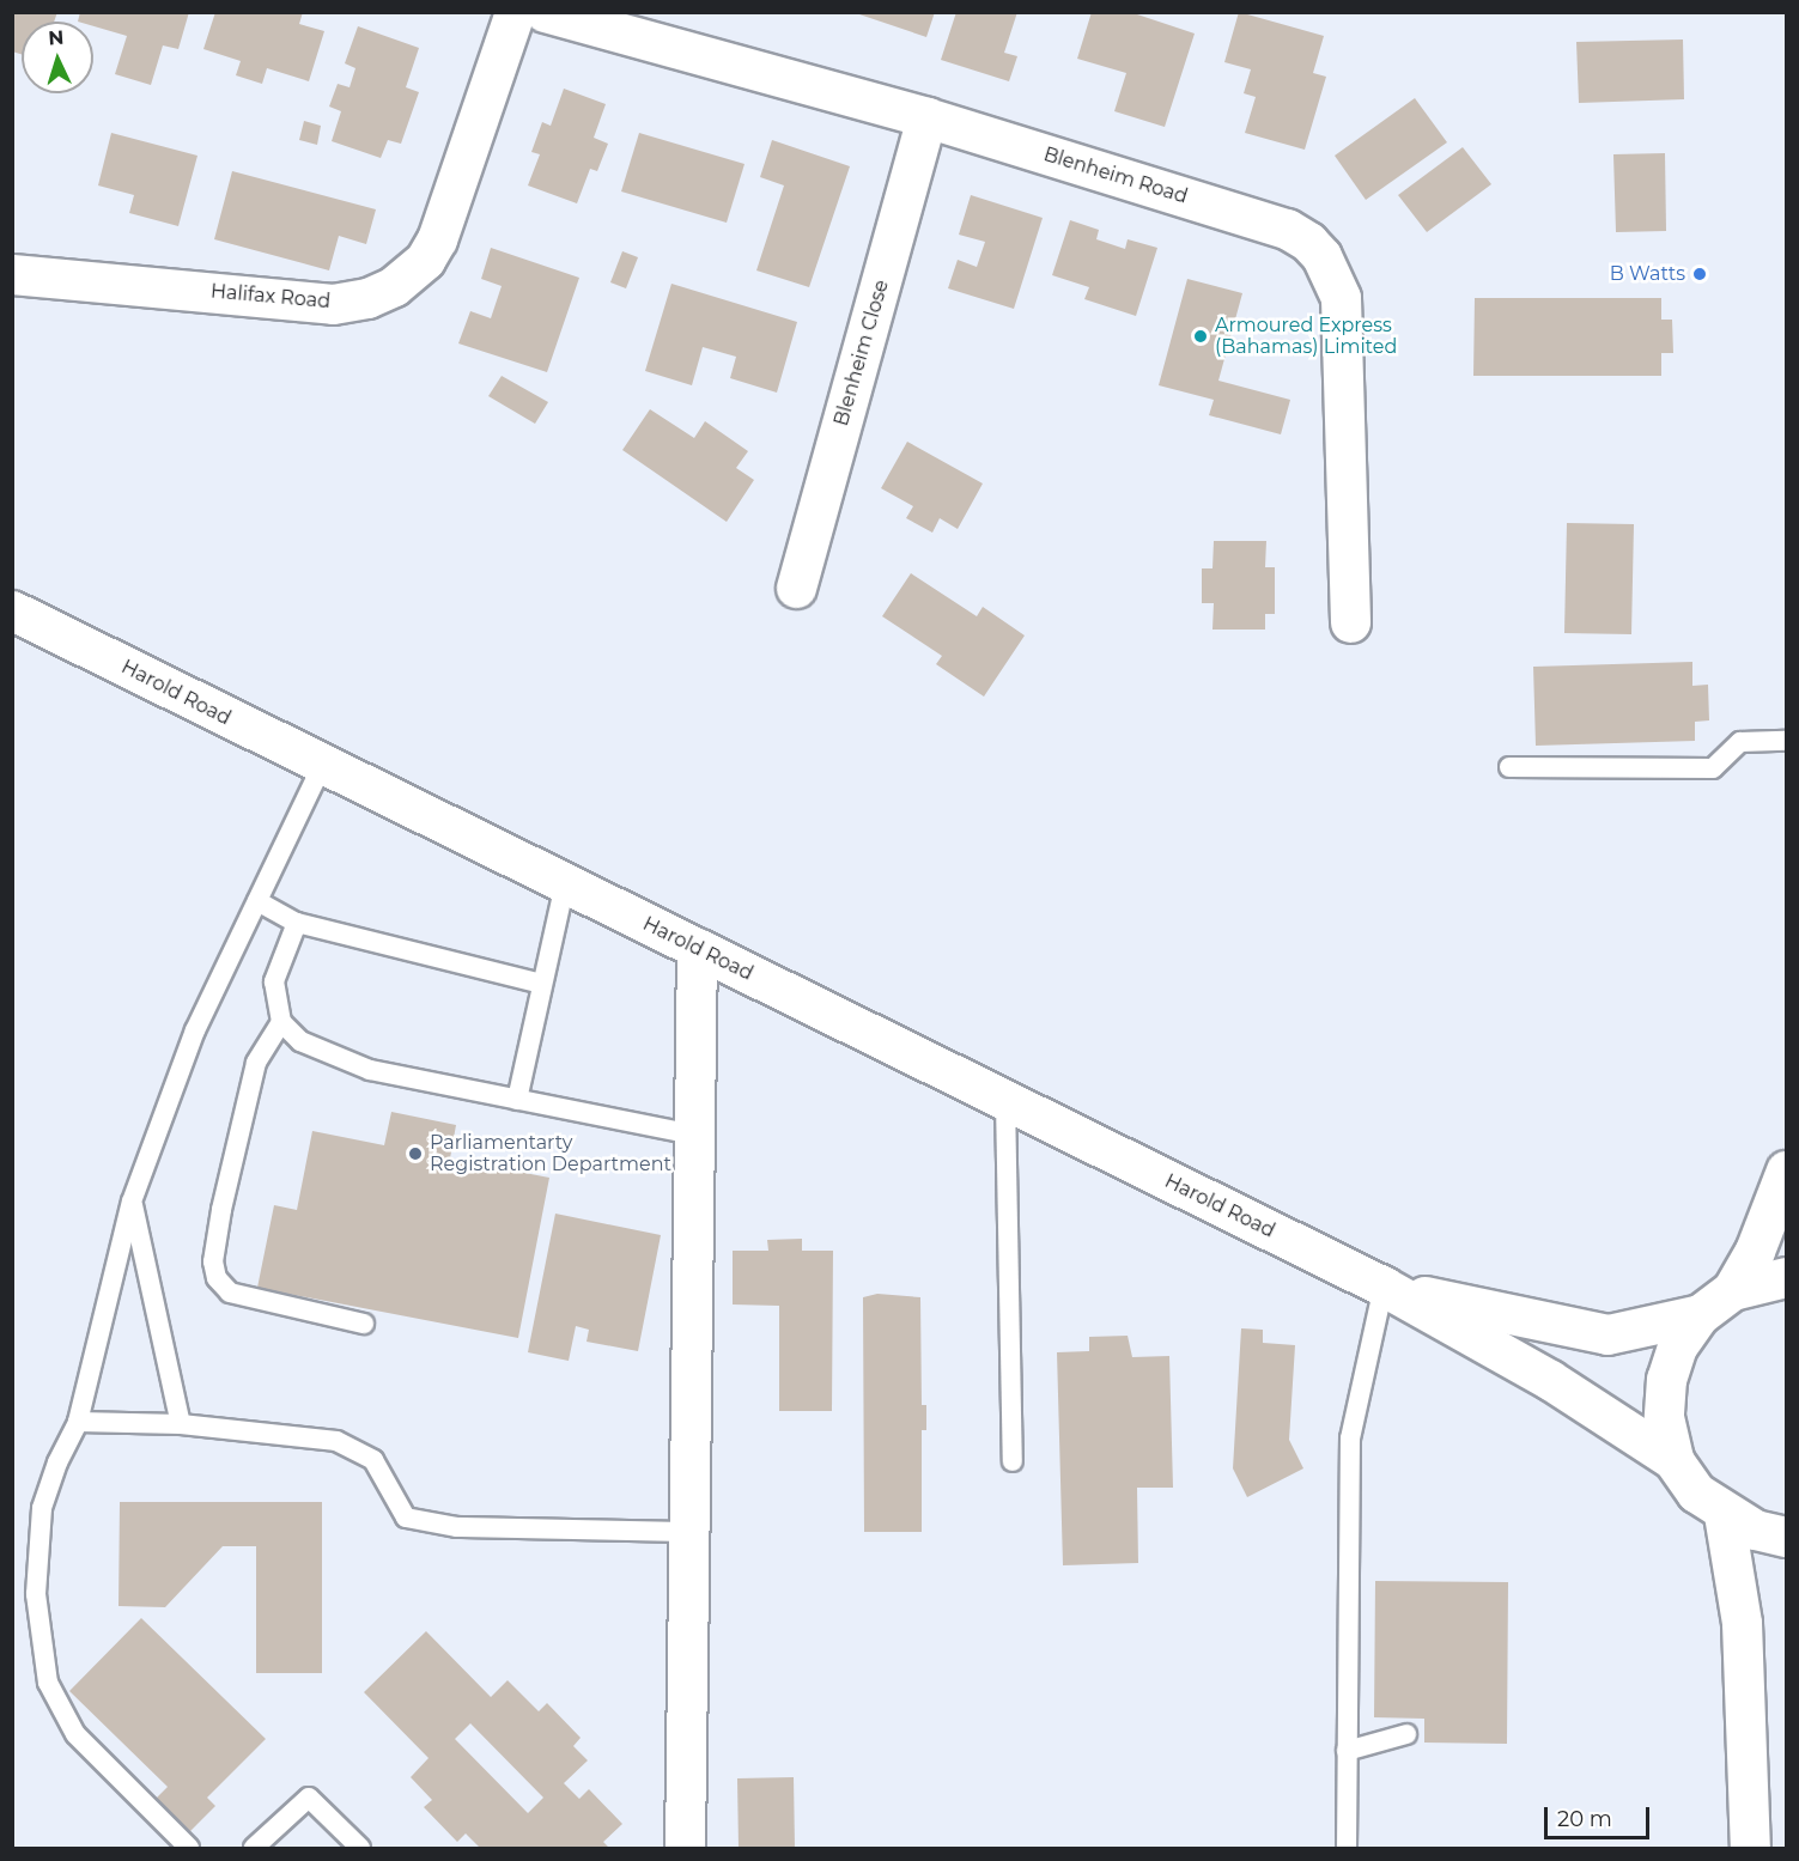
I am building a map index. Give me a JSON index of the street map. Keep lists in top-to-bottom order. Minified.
{"streets":{"main road":["Blenheim Road","Halifax Road","Blenheim Close","Harold Road"]},"crossings":[["Blenheim Road","Blenheim Close"]],"places":["B Watts","Armoured Express (Bahamas) Limited","Parliamentarty Registration Department"],"scale_bar":"20 m","north":"top"}
